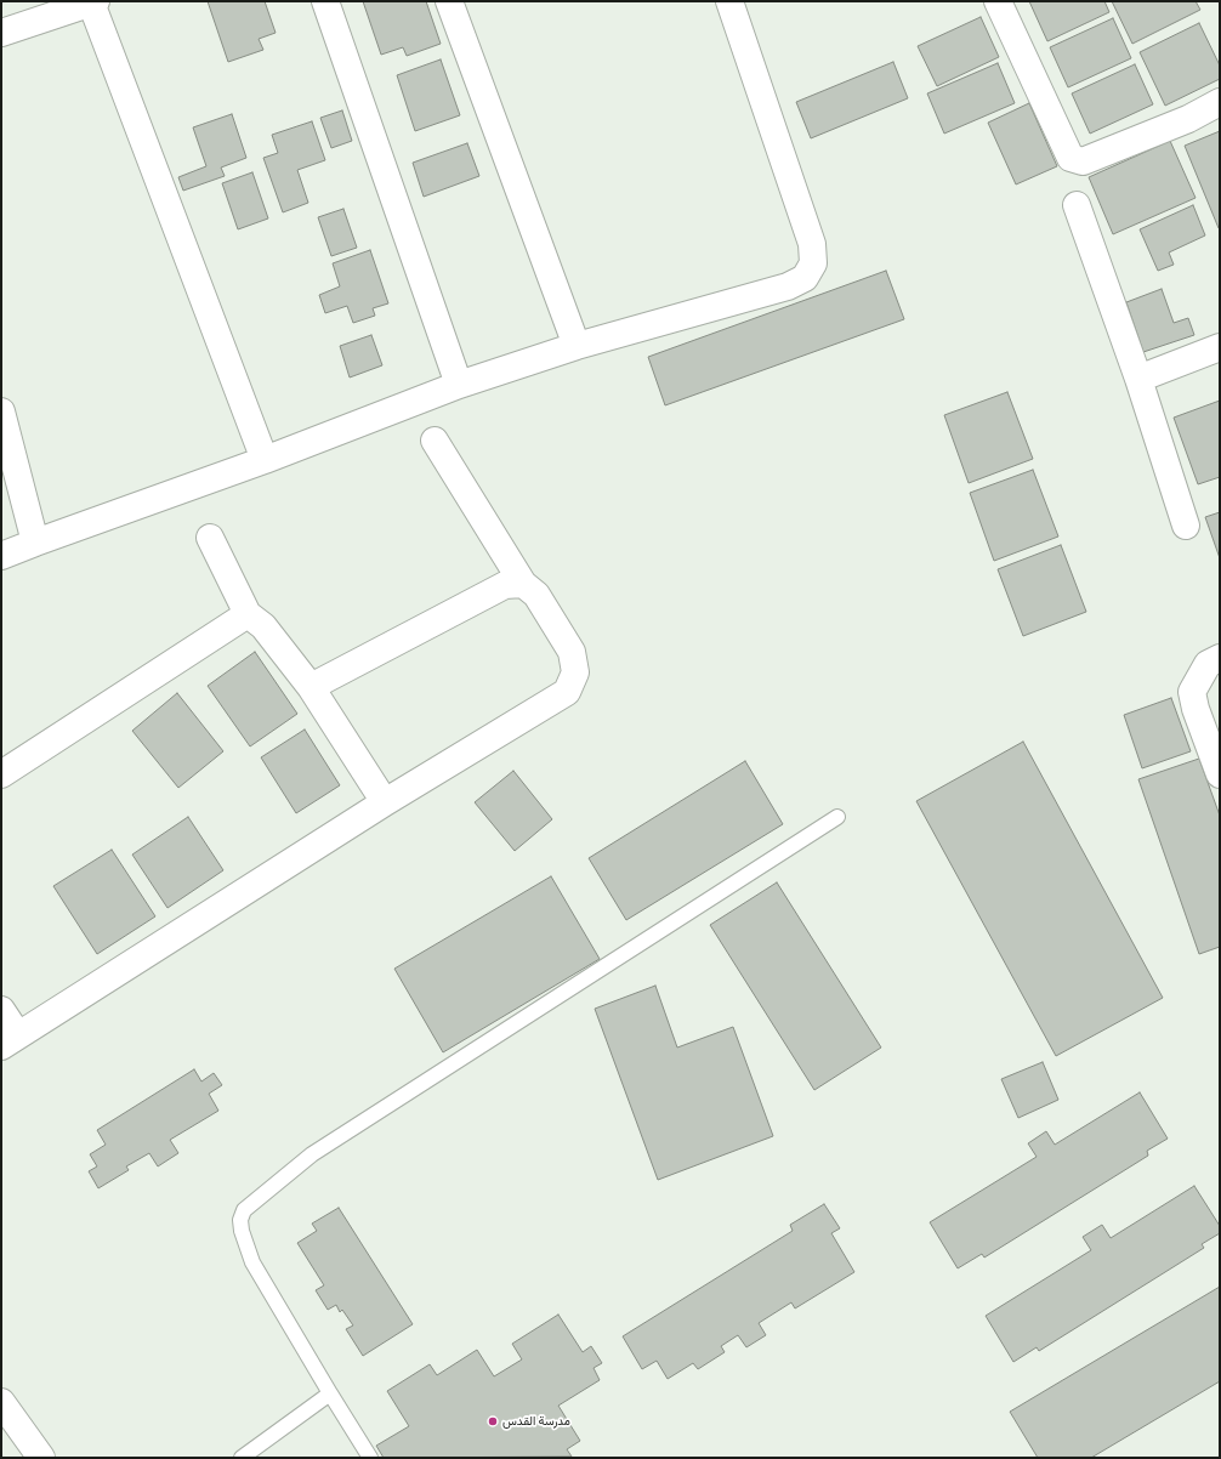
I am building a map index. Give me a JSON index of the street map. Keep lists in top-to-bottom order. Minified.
{"places":["مدرسة القدس"]}
